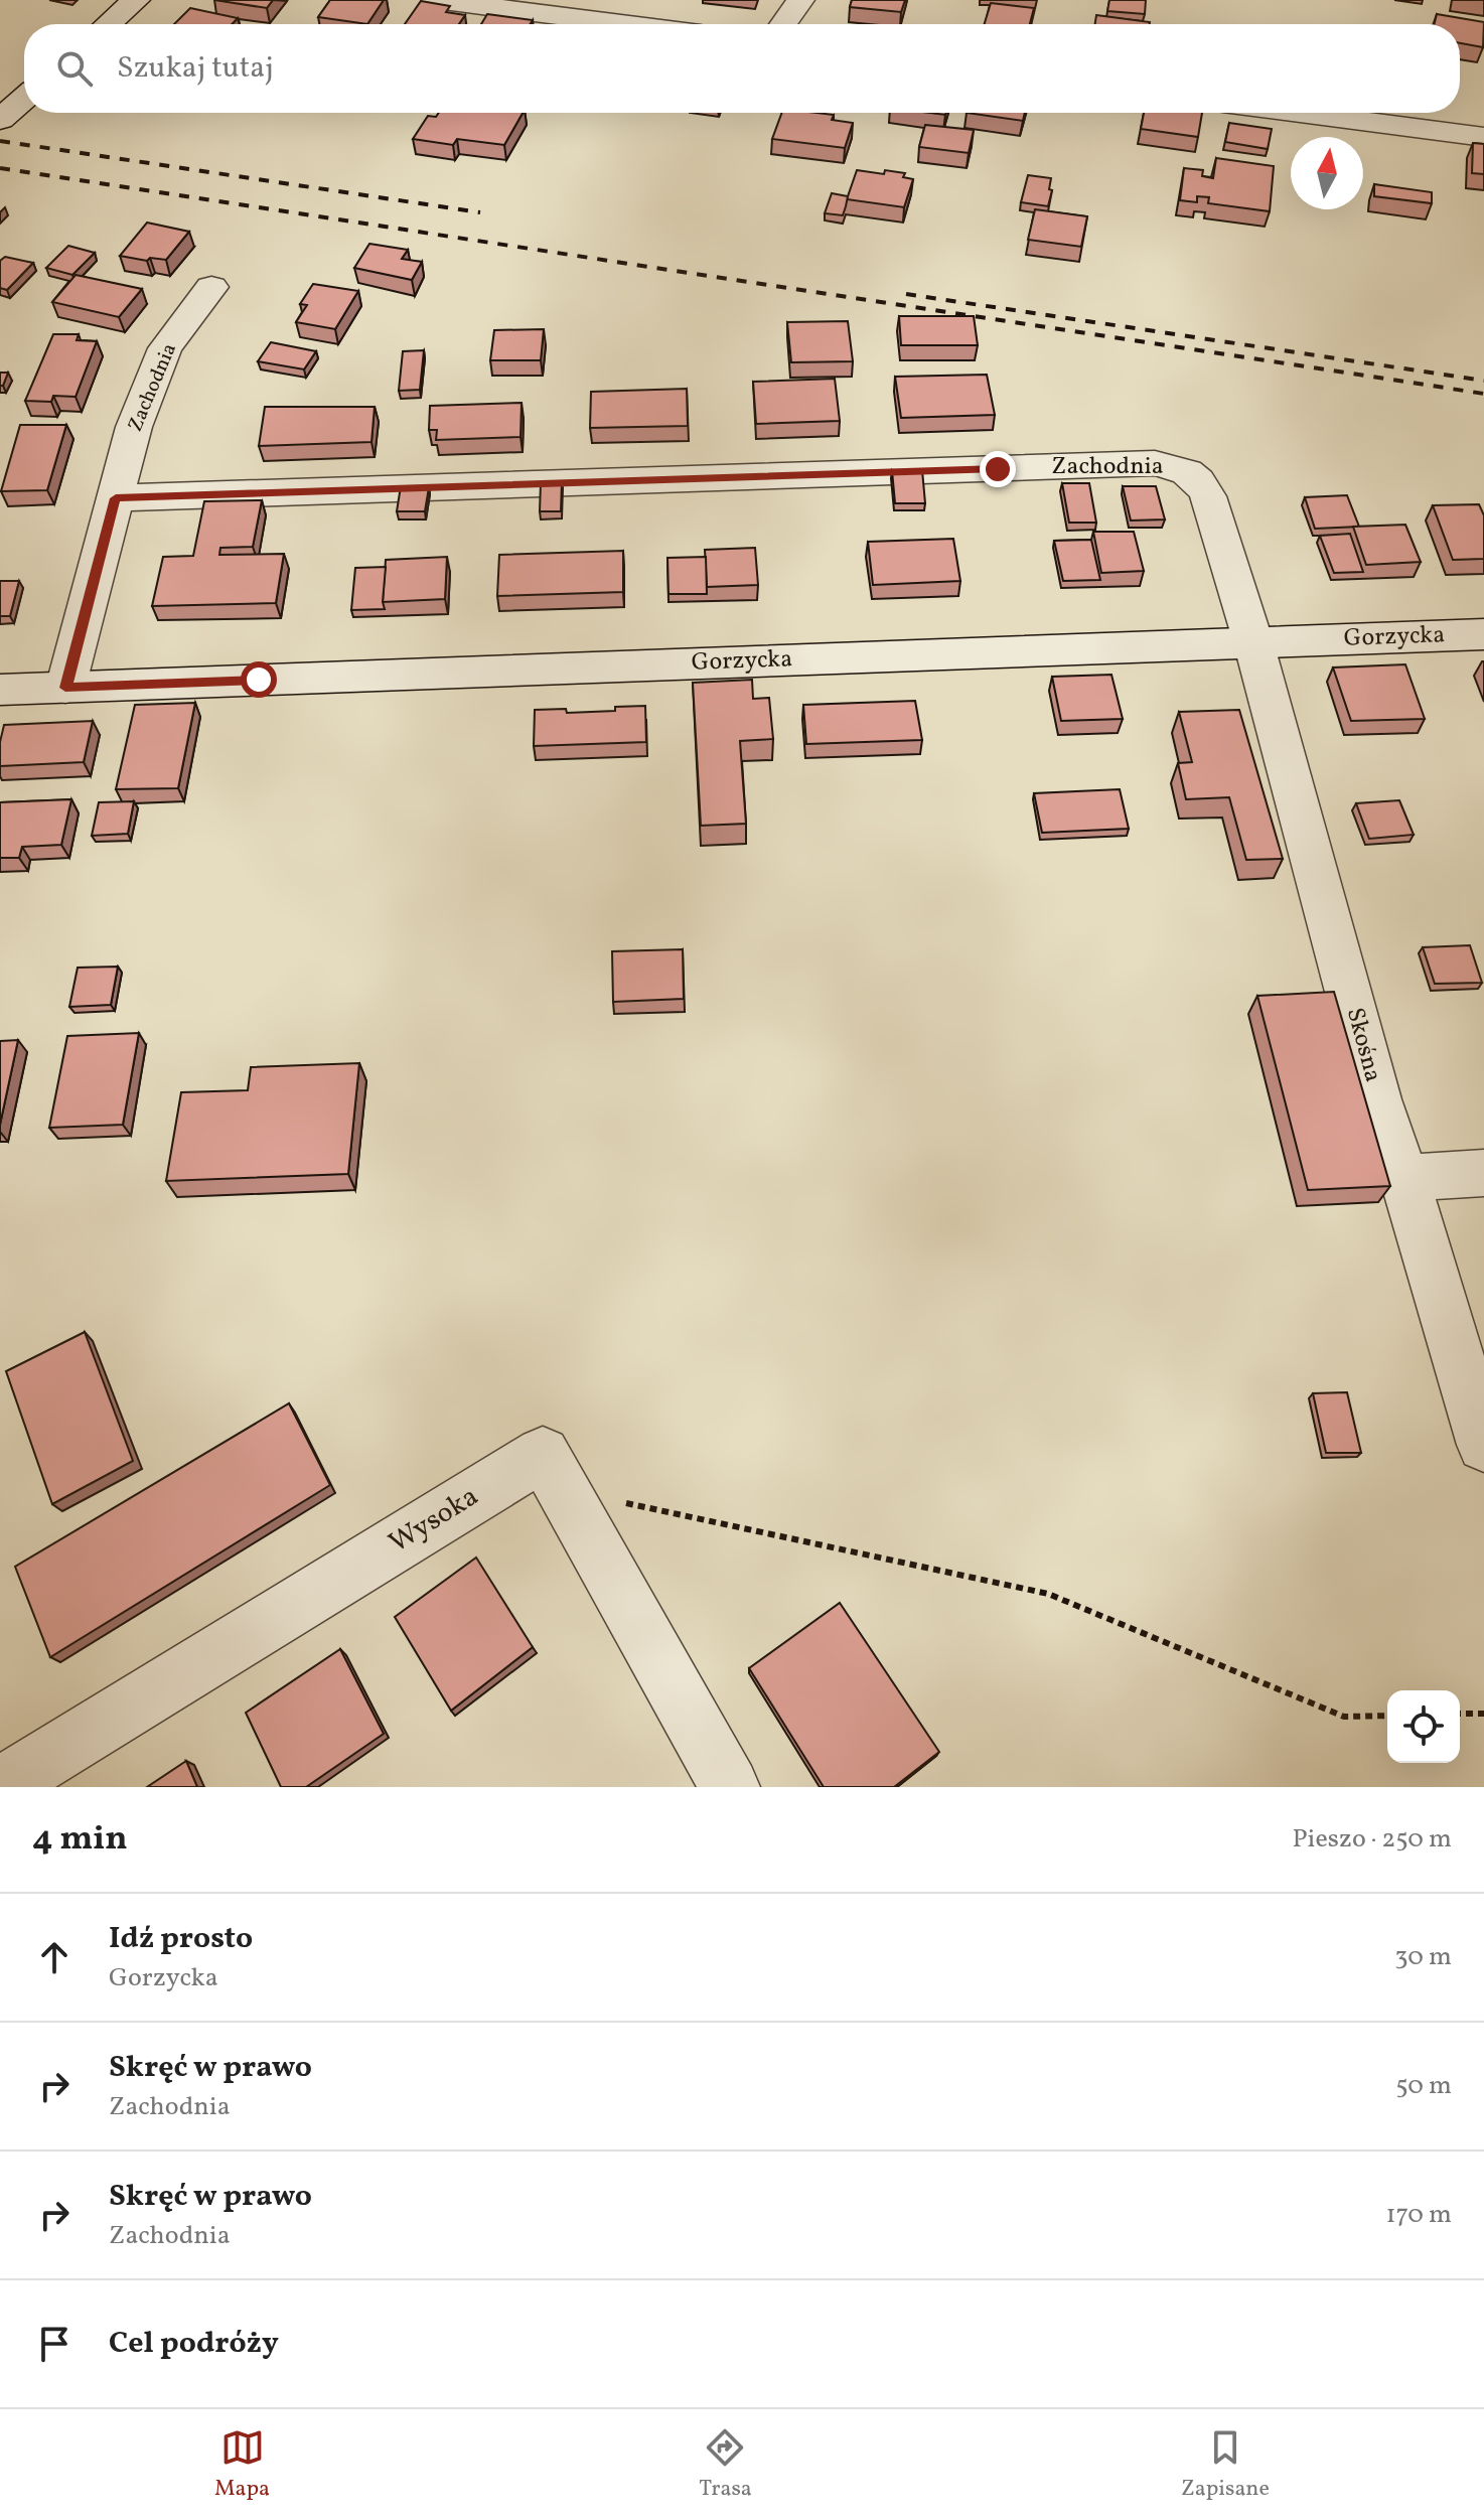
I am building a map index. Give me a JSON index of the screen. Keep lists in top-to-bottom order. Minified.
{"streets":{"street":["Zachodnia","Gorzycka","Skośna","Wysoka"]},"crossings":[["Zachodnia","Gorzycka"],["Zachodnia","Skośna"],["Gorzycka","Skośna"]],"north":"top","page":{"search":"Szukaj tutaj","heading":["4 min","Pieszo · 250 m"],"list":[["Idź prosto","Gorzycka","30 m"],["Skręć w prawo","Zachodnia","50 m"],["Skręć w prawo","Zachodnia","170 m"],"Cel podróży"],"nav":["Mapa","Trasa","Zapisane"]}}
